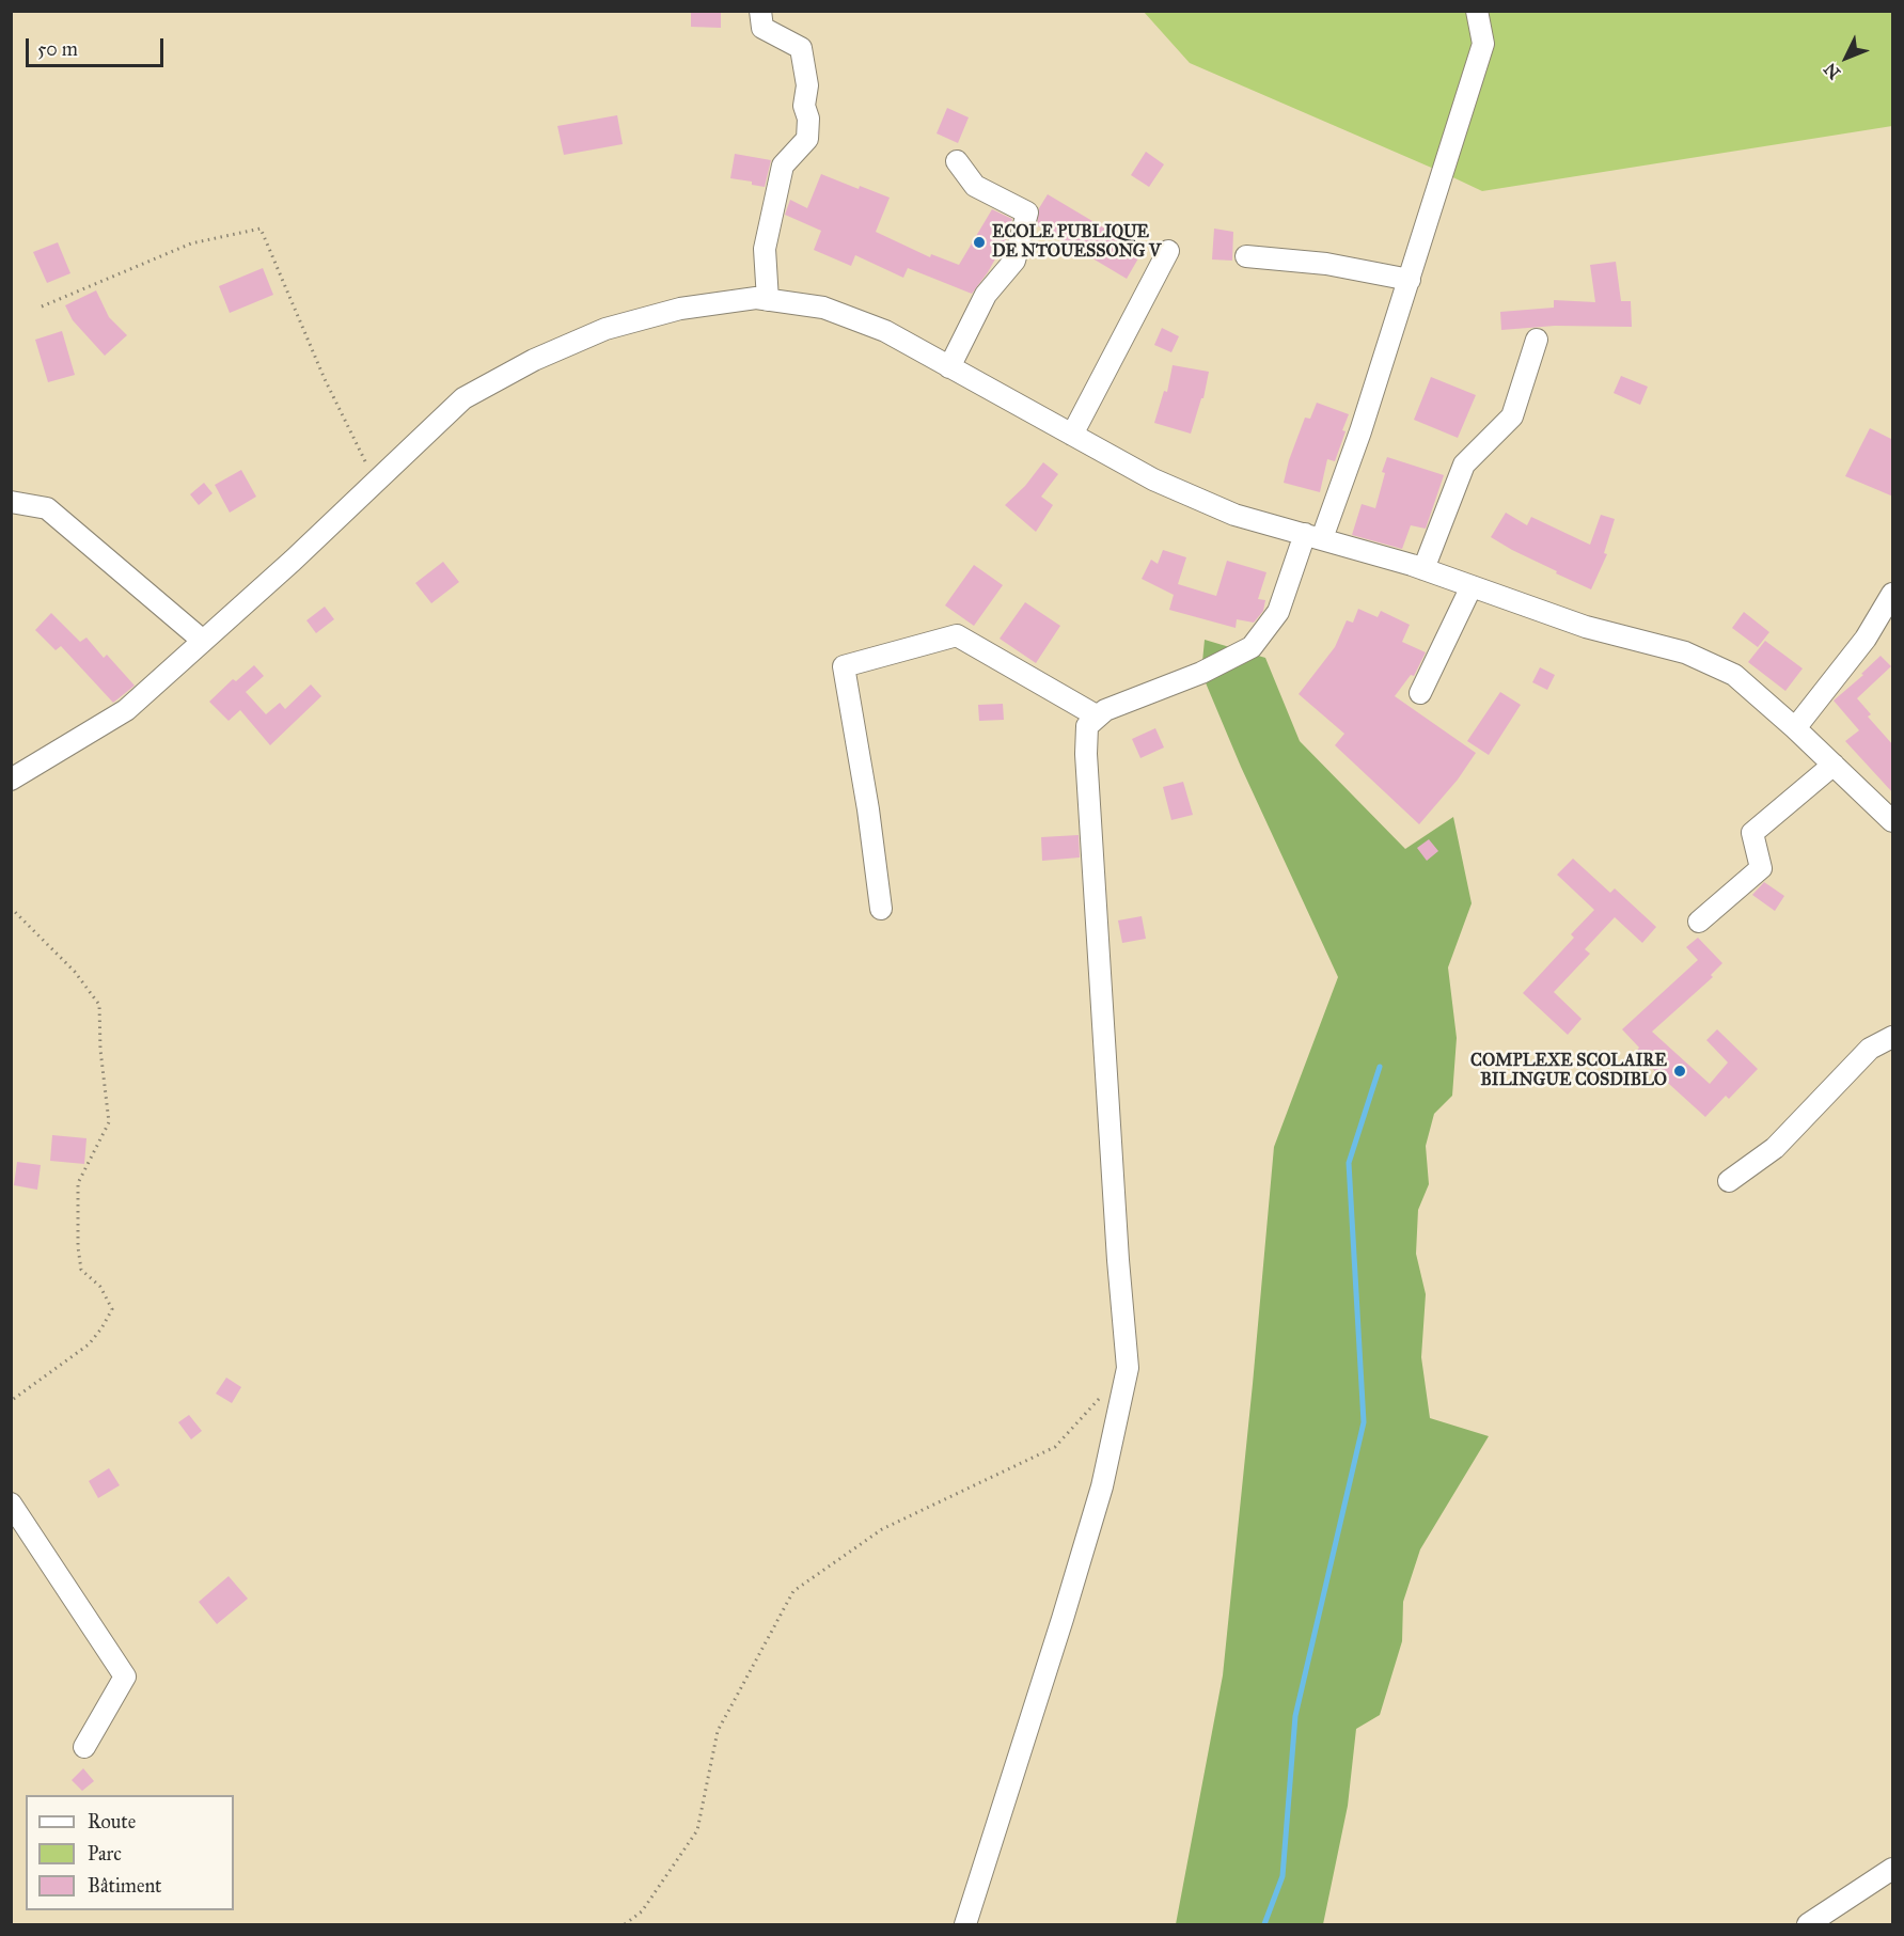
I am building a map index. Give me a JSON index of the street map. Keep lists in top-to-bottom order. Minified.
{"places":["ECOLE PUBLIQUE DE NTOUESSONG V","COMPLEXE SCOLAIRE BILINGUE COSDIBLO"],"legend":["Route","Parc","Bâtiment"],"scale_bar":"50 m","north":"bottom left"}
